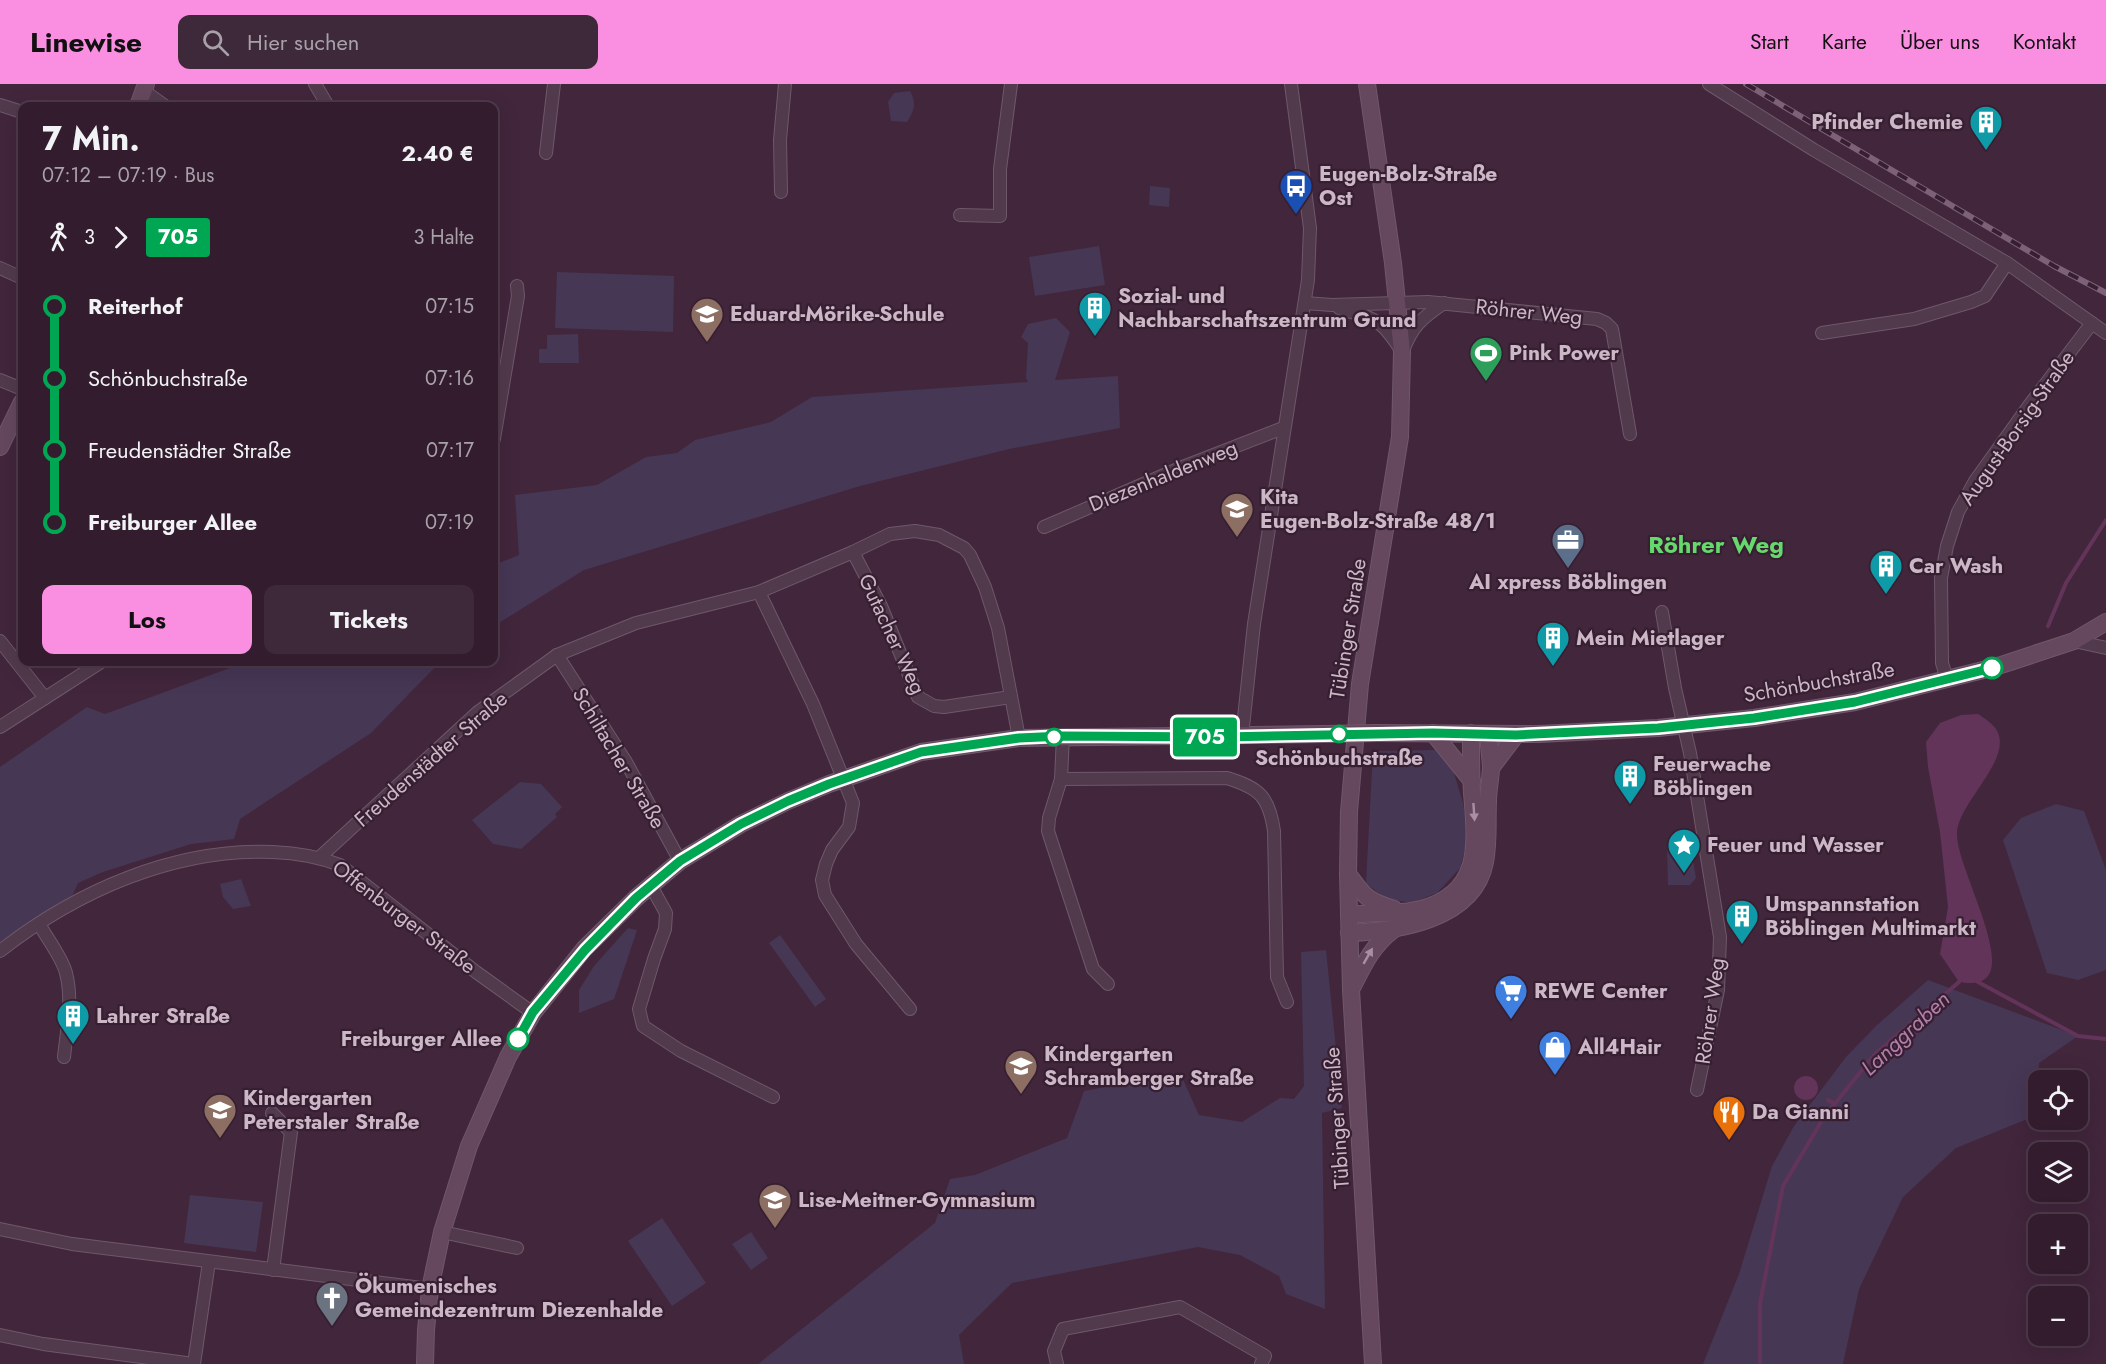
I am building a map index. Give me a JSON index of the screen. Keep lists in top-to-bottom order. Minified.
{"streets":{"main road":["Tübinger Straße","Schönbuchstraße"],"street":["Röhrer Weg","August-Borsig-Straße","Diezenhaldenweg","Gutacher Weg","Schiltacher Straße","Freudenstädter Straße","Offenburger Straße"]},"crossings":[["Röhrer Weg","Tübinger Straße"],["Röhrer Weg","Schönbuchstraße"],["August-Borsig-Straße","Schönbuchstraße"],["Gutacher Weg","Freudenstädter Straße"],["Schiltacher Straße","Freudenstädter Straße"],["Freudenstädter Straße","Offenburger Straße"]],"districts":["Röhrer Weg"],"water":["Langgraben"],"places":{"building":["Pfinder Chemie","Sozial- und Nachbarschaftszentrum Grund","Car Wash","Mein Mietlager","Feuerwache Böblingen","Umspannstation Böblingen Multimarkt","Lahrer Straße"],"bus stop":["Eugen-Bolz-Straße Ost"],"school or university":["Eduard-Mörike-Schule","Kita Eugen-Bolz-Straße 48/1","Kindergarten Schramberger Straße","Kindergarten Peterstaler Straße","Lise-Meitner-Gymnasium"],"sports":["Pink Power"],"office":["AI xpress Böblingen"],"other":["Schönbuchstraße","Freiburger Allee"],"place":["Feuer und Wasser"],"supermarket":["REWE Center"],"shop":["All4Hair"],"restaurant":["Da Gianni"],"church":["Ökumenisches Gemeindezentrum Diezenhalde"]},"lines":["bus line 705"],"page":{"header":"Linewise","search":"Hier suchen","nav":["Start","Karte","Über uns","Kontakt"],"on_map":"705","heading":["7 Min.","07:12 – 07:19 · Bus","2.40 €"],"legs":["3","705","3 Halte"],"list":[{"name":"Reiterhof","value":"07:15"},{"name":"Schönbuchstraße","value":"07:16"},{"name":"Freudenstädter Straße","value":"07:17"},{"name":"Freiburger Allee","value":"07:19"}],"buttons":["Los","Tickets"],"map_buttons":["+","−"]}}
